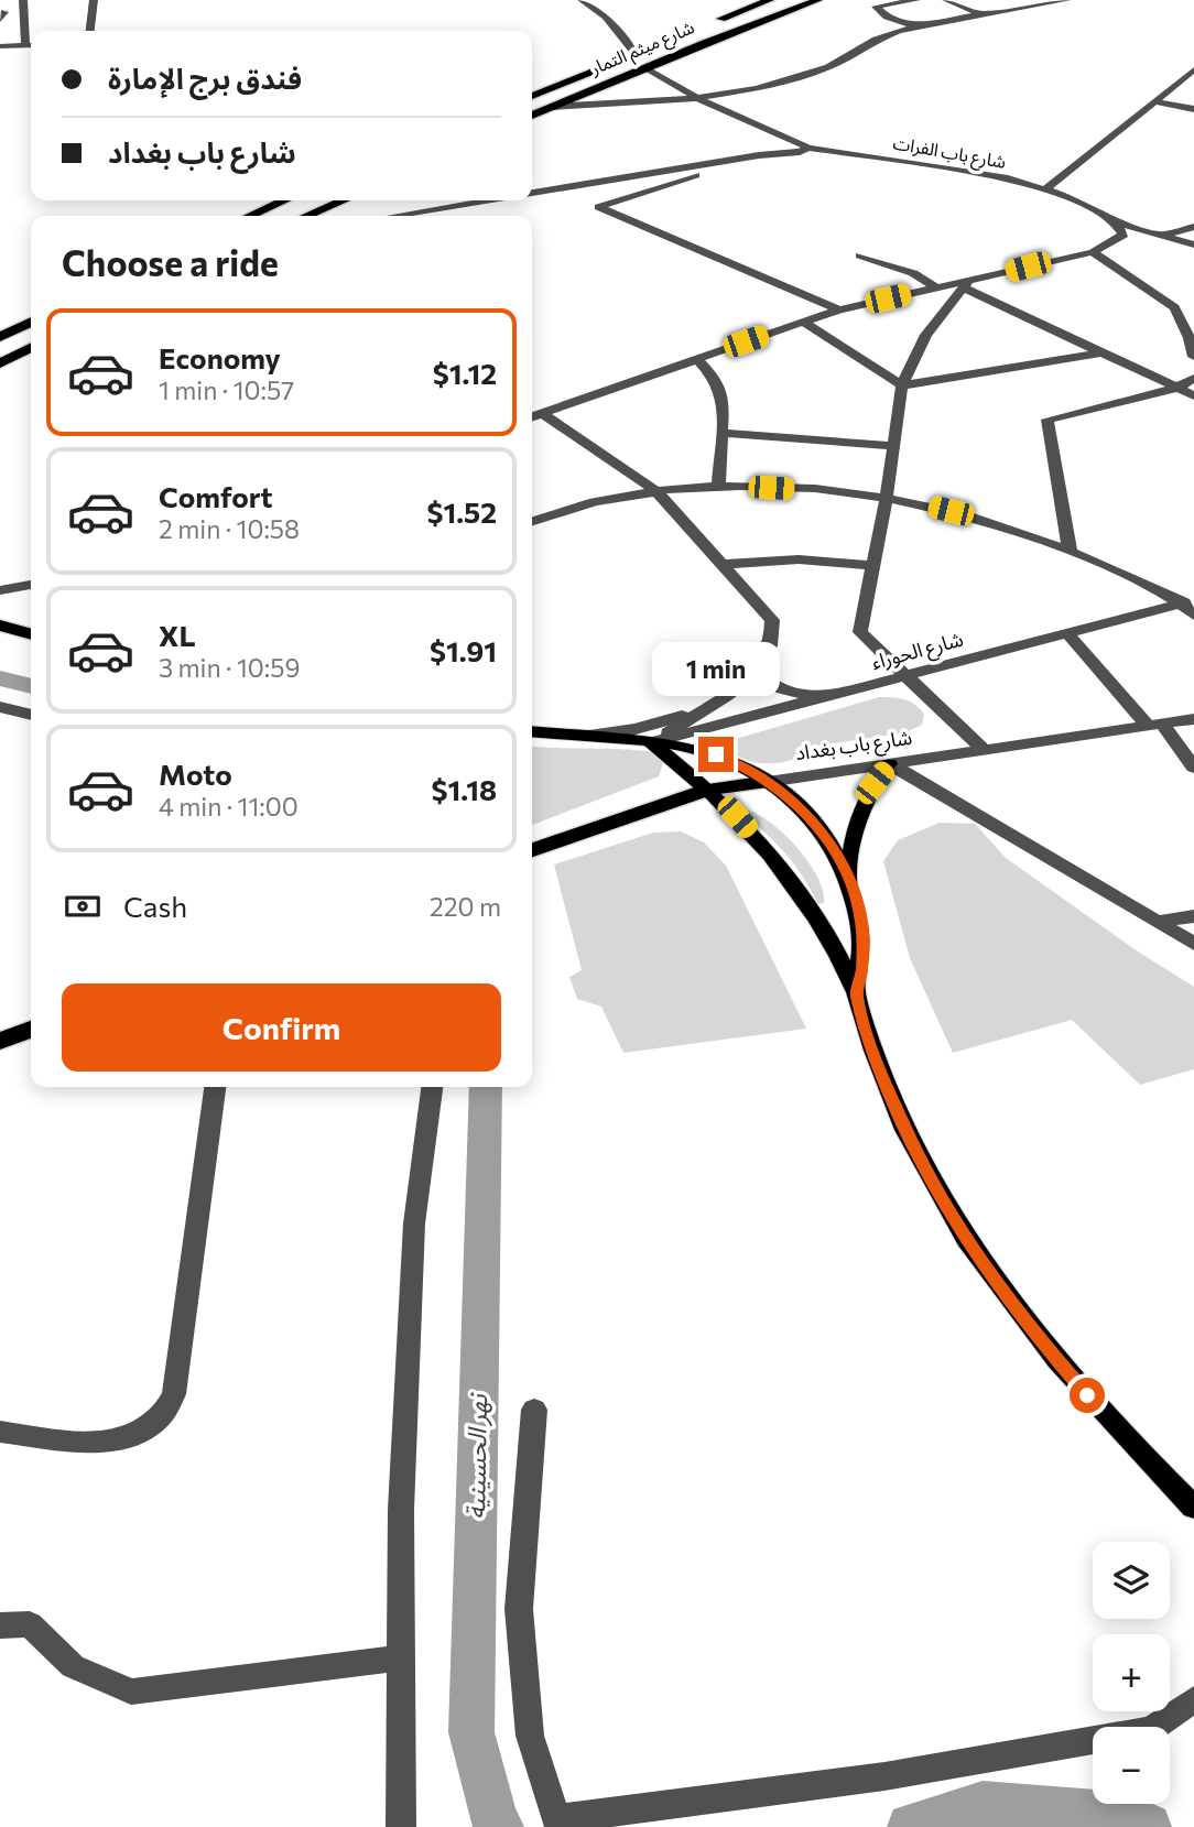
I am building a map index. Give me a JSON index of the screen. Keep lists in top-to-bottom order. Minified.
{"streets":{"highway":["شارع ميثم التمار"],"street":["شارع باب الفرات","شارع الحوراء","شارع باب بغداد"]},"crossings":[["شارع ميثم التمار","شارع باب الفرات"]],"water":["نهر الحسينية"],"page":{"banner":["فندق برج الإمارة","شارع باب بغداد"],"heading":"Choose a ride","list":[{"name":"Economy","note":"1 min · 10:57","value":"$1.12"},{"name":"Comfort","note":"2 min · 10:58","value":"$1.52"},{"name":"XL","note":"3 min · 10:59","value":"$1.91"},{"name":"Moto","note":"4 min · 11:00","value":"$1.18"}],"bubble":"1 min","pay":["Cash","220 m"],"buttons":"Confirm","map_buttons":["+","−"]}}
